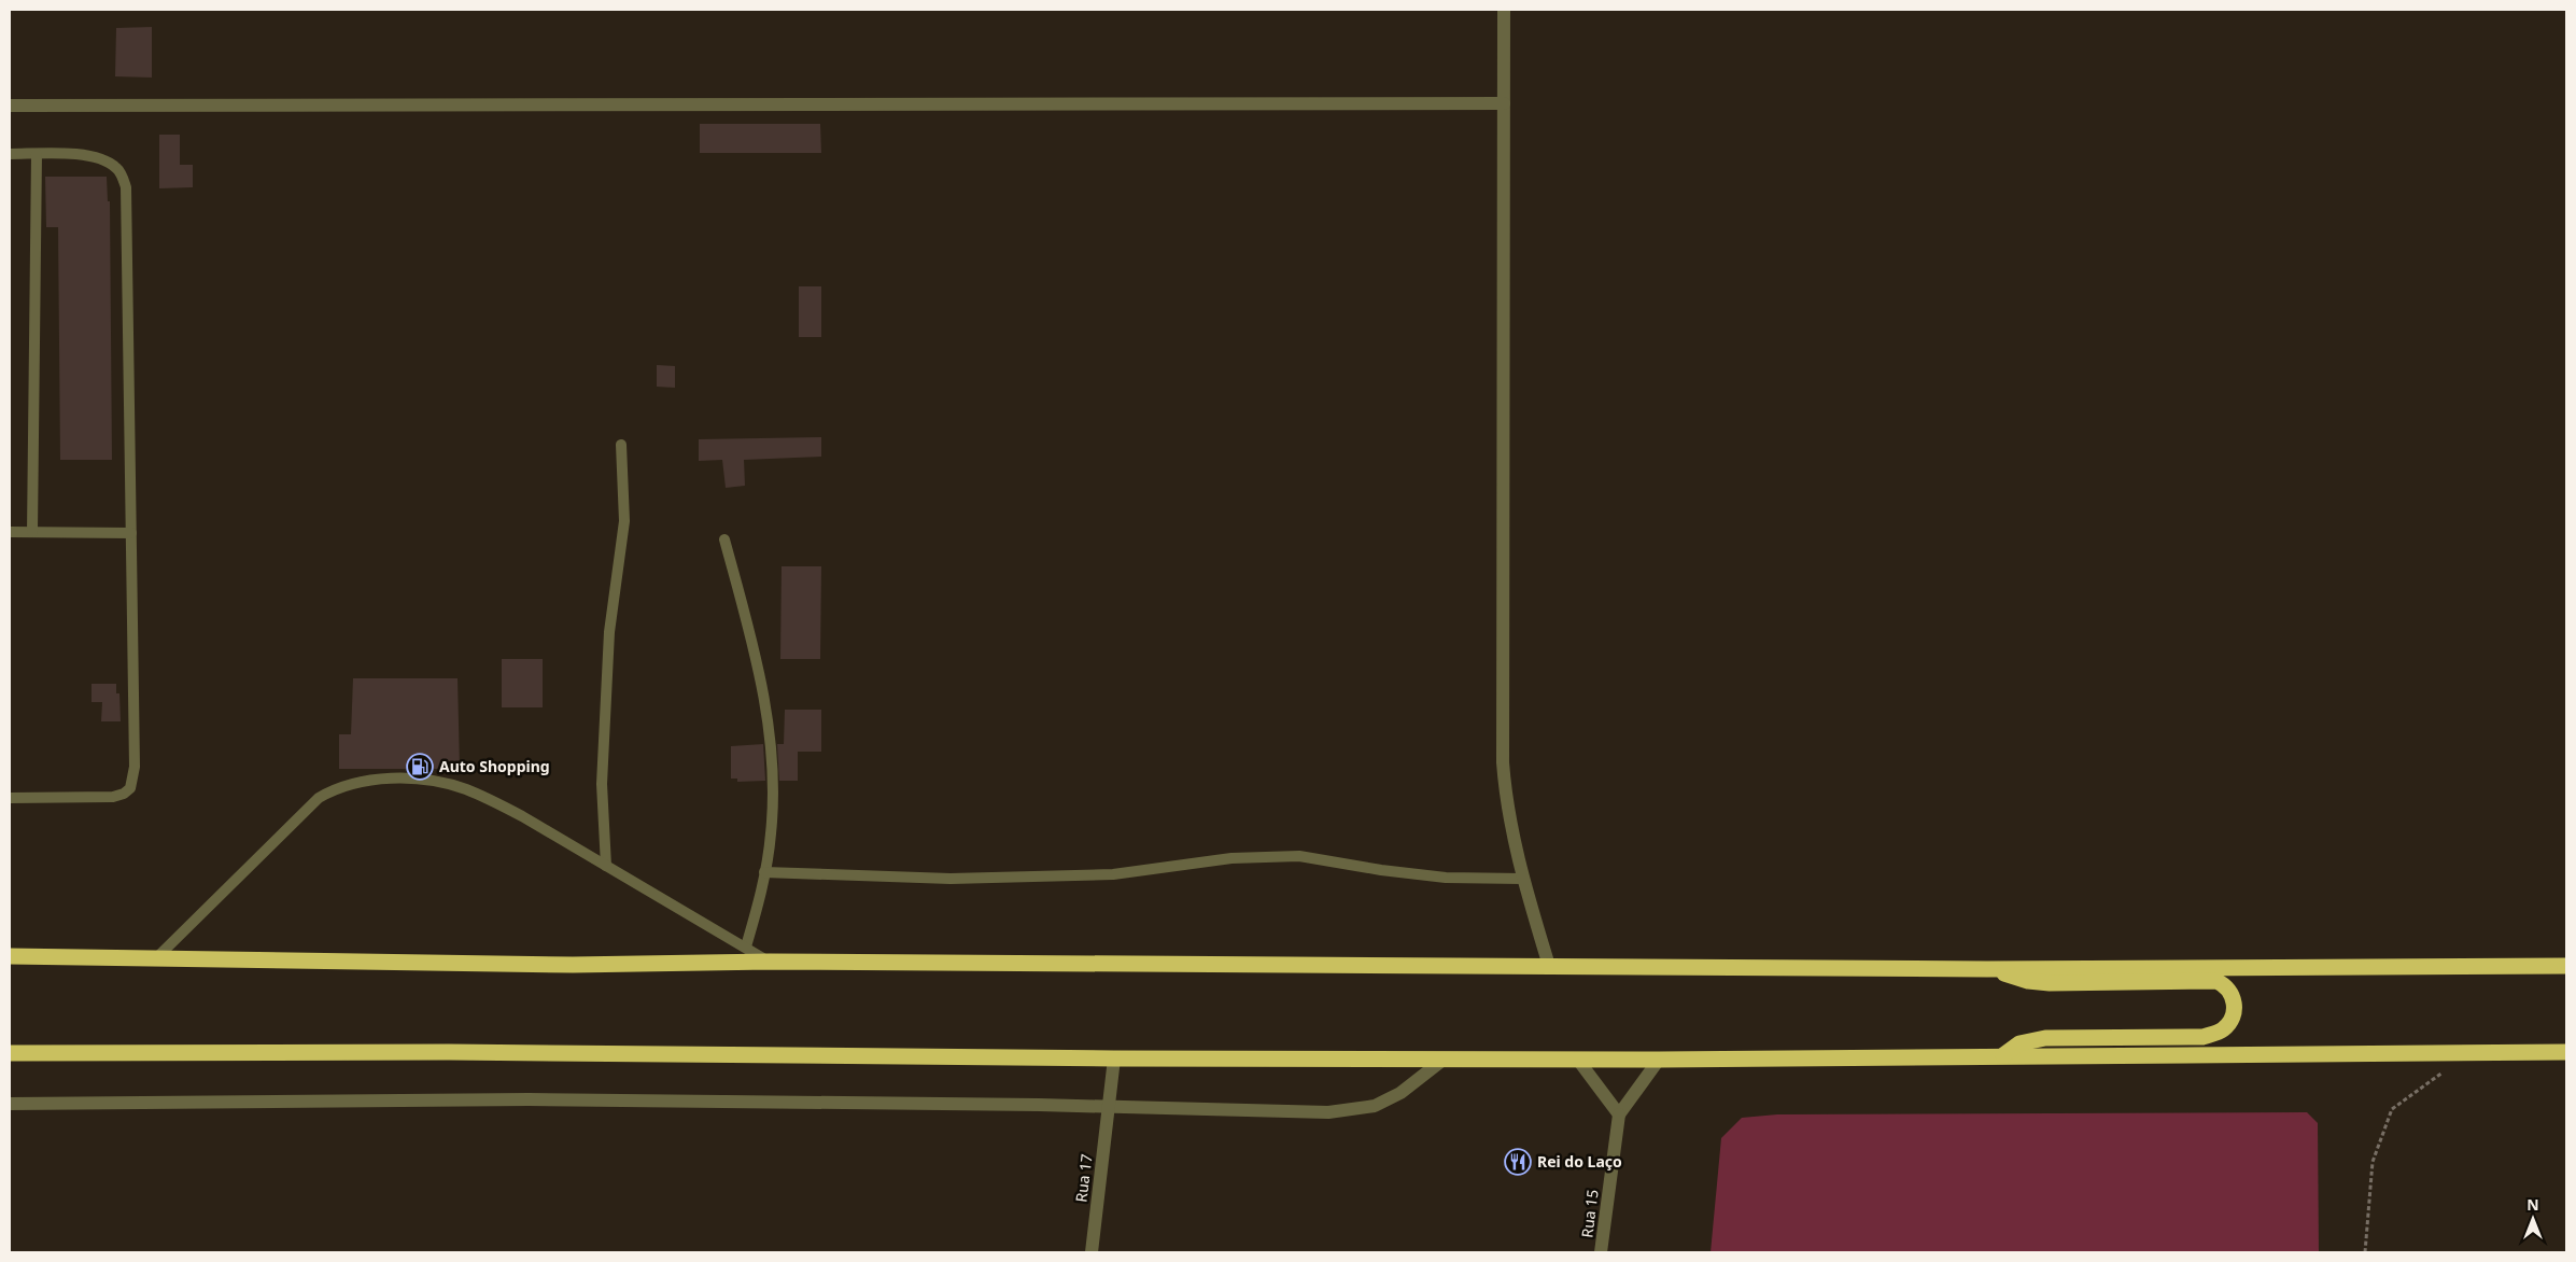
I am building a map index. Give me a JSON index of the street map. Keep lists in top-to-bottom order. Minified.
{"streets":{"street":["Rua 17","Rua 15"]},"places":{"fuel station":["Auto Shopping"],"restaurant":["Rei do Laço"]},"north":"top"}
